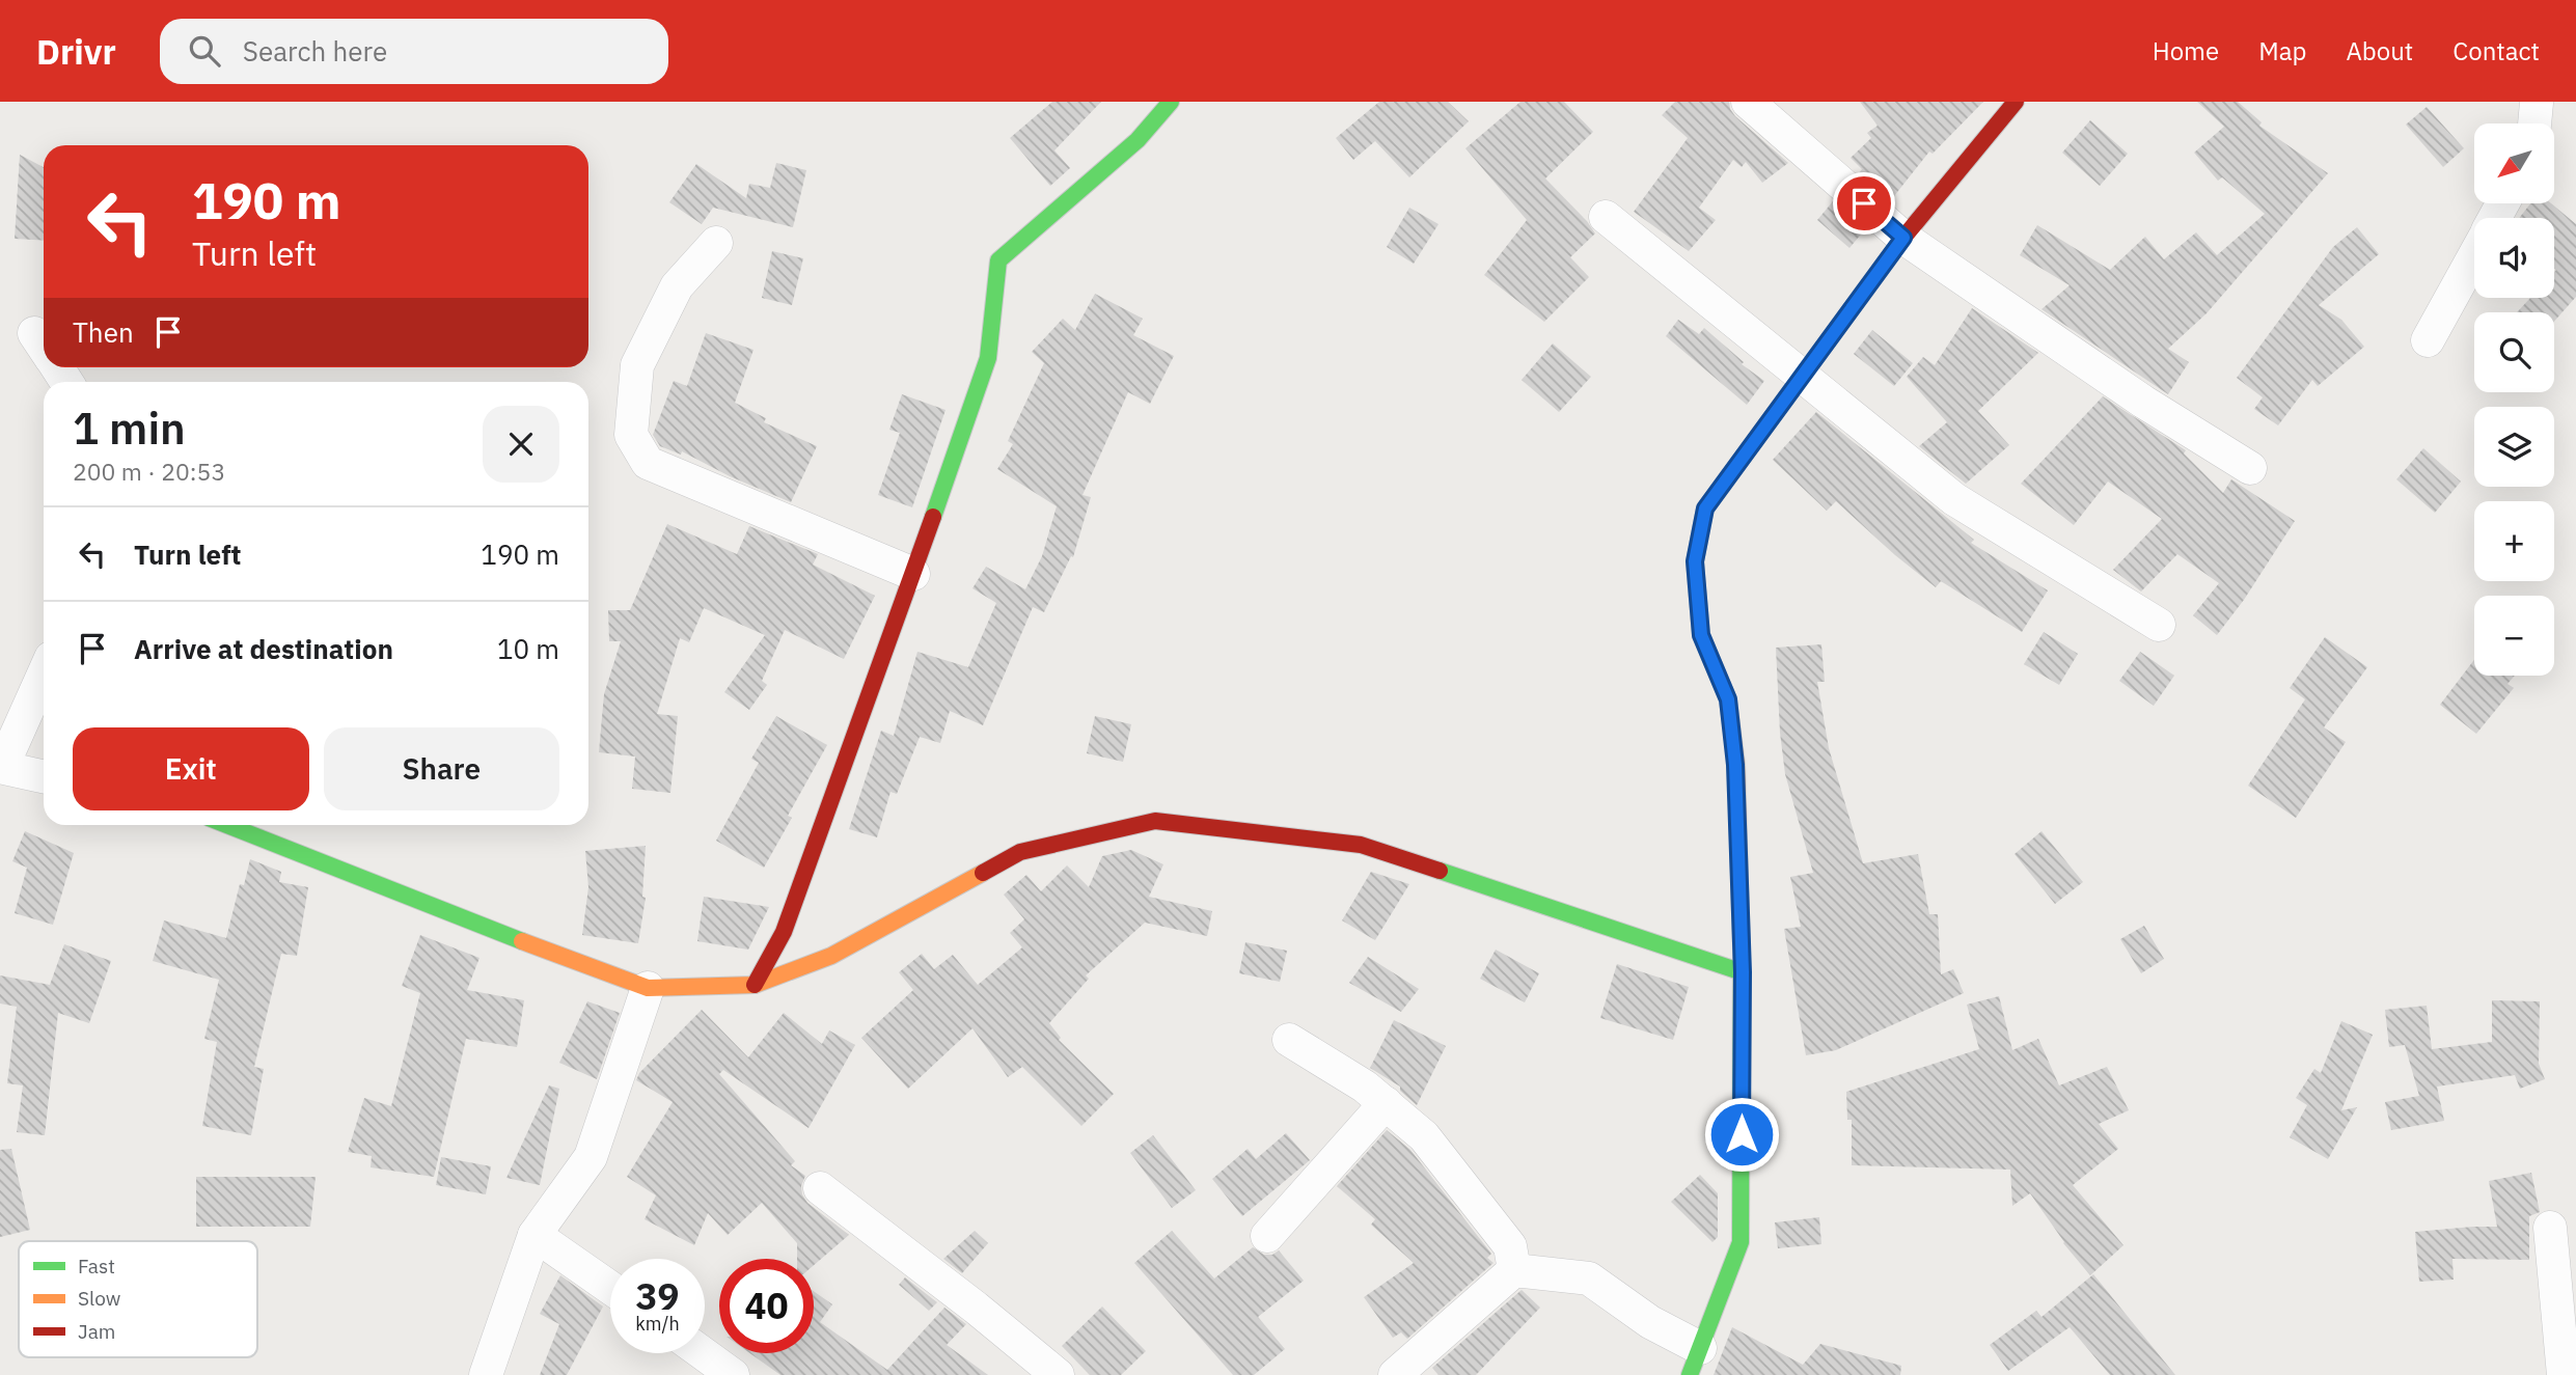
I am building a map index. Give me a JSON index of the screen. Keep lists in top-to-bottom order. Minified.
{"legend":["Fast","Slow","Jam"],"north":"bottom left","page":{"header":"Drivr","search":"Search here","nav":["Home","Map","About","Contact"],"map_buttons":["+","−"],"turn":["190 m","Turn left"],"then":"Then","heading":["1 min","200 m · 20:53"],"list":[{"name":"Turn left","value":"190 m"},{"name":"Arrive at destination","value":"10 m"}],"buttons":["Exit","Share"],"speed":"39 km/h","limit":"40"}}
